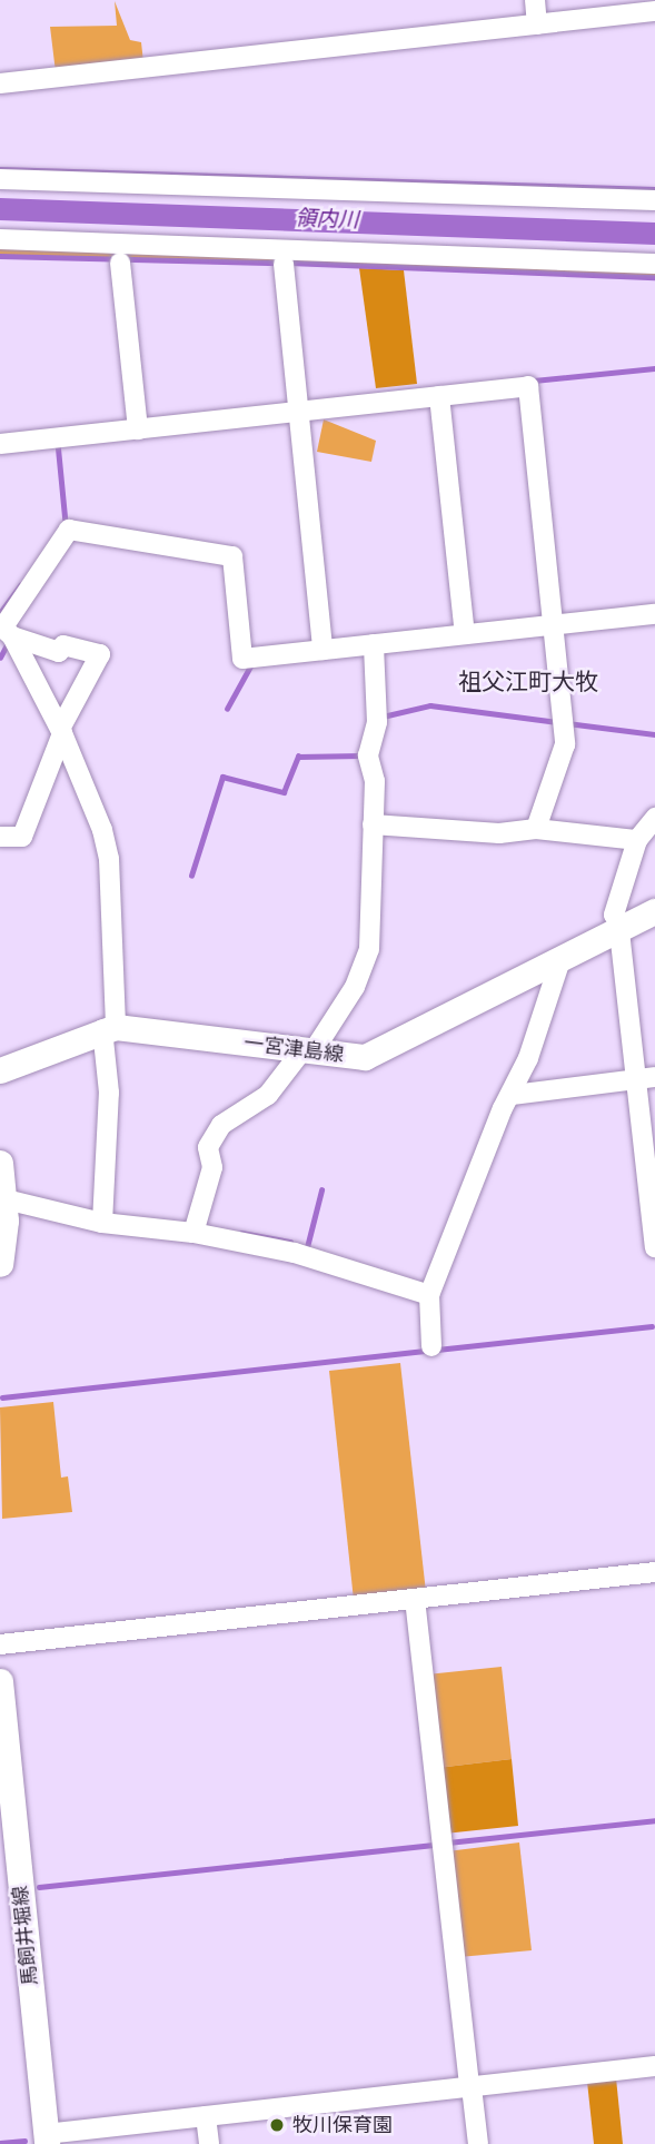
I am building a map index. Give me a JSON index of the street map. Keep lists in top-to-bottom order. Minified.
{"streets":{"main road":["一宮津島線","馬飼井堀線"]},"districts":["祖父江町大牧"],"water":["領内川"],"places":["牧川保育園"]}
